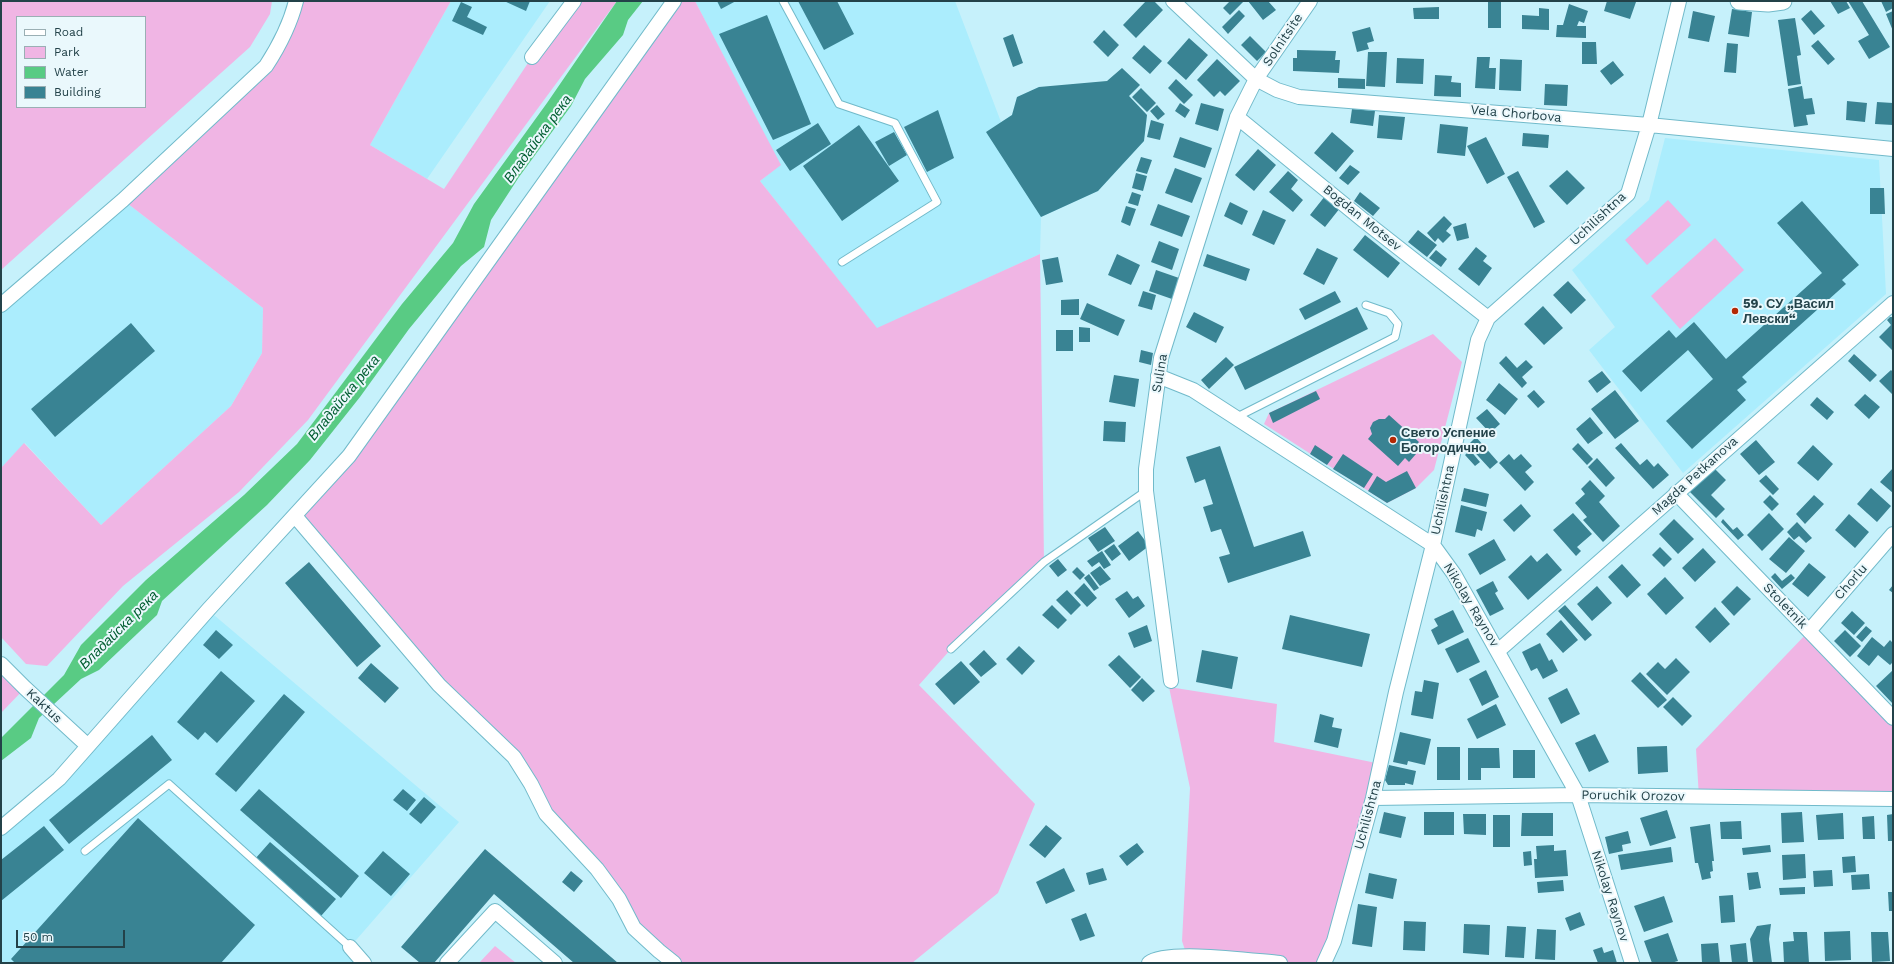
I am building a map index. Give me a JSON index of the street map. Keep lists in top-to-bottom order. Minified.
{"streets":{"street":["Solnitsite","Vela Chorbova","Bogdan Motsev","Uchilishtna","Sulina","Magda Petkanova","Chorlu","Nikolay Raynov","Stoletnik","Kaktus","Poruchik Orozov"]},"crossings":[["Solnitsite","Vela Chorbova"],["Solnitsite","Sulina"],["Vela Chorbova","Uchilishtna"],["Vela Chorbova","Sulina"],["Bogdan Motsev","Uchilishtna"],["Bogdan Motsev","Sulina"],["Uchilishtna","Nikolay Raynov"],["Uchilishtna","Poruchik Orozov"],["Sulina","Nikolay Raynov"],["Magda Petkanova","Nikolay Raynov"],["Magda Petkanova","Stoletnik"],["Chorlu","Stoletnik"],["Nikolay Raynov","Poruchik Orozov"]],"water":["Владайска река"],"places":["59. СУ „Васил Левски“","Свето Успение Богородично"],"legend":["Road","Park","Water","Building"],"scale_bar":"50 m"}
